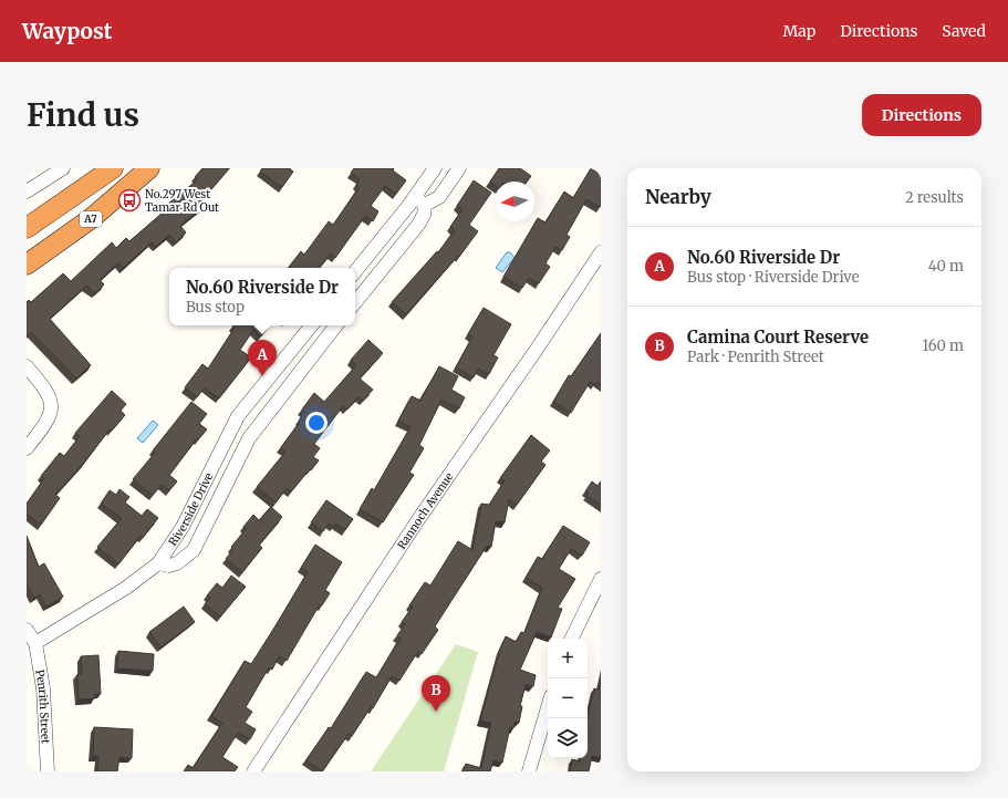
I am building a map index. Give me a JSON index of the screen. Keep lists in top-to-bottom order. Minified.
{"streets":{"highway":["A7"],"street":["Riverside Drive","Rannoch Avenue","Penrith Street"]},"crossings":[["Riverside Drive","Penrith Street"]],"places":{"bus stop":["No.297 West Tamar Rd Out"]},"north":"left","page":{"header":"Waypost","nav":["Map","Directions","Saved"],"buttons":"Directions","title":"Find us","heading":["Nearby","2 results"],"list":[{"mark":"A","name":"No.60 Riverside Dr","note":"Bus stop · Riverside Drive","value":"40 m"},{"mark":"B","name":"Camina Court Reserve","note":"Park · Penrith Street","value":"160 m"}],"popup":["No.60 Riverside Dr","Bus stop"],"pins":["A","B"],"map_buttons":["+","−"]}}
